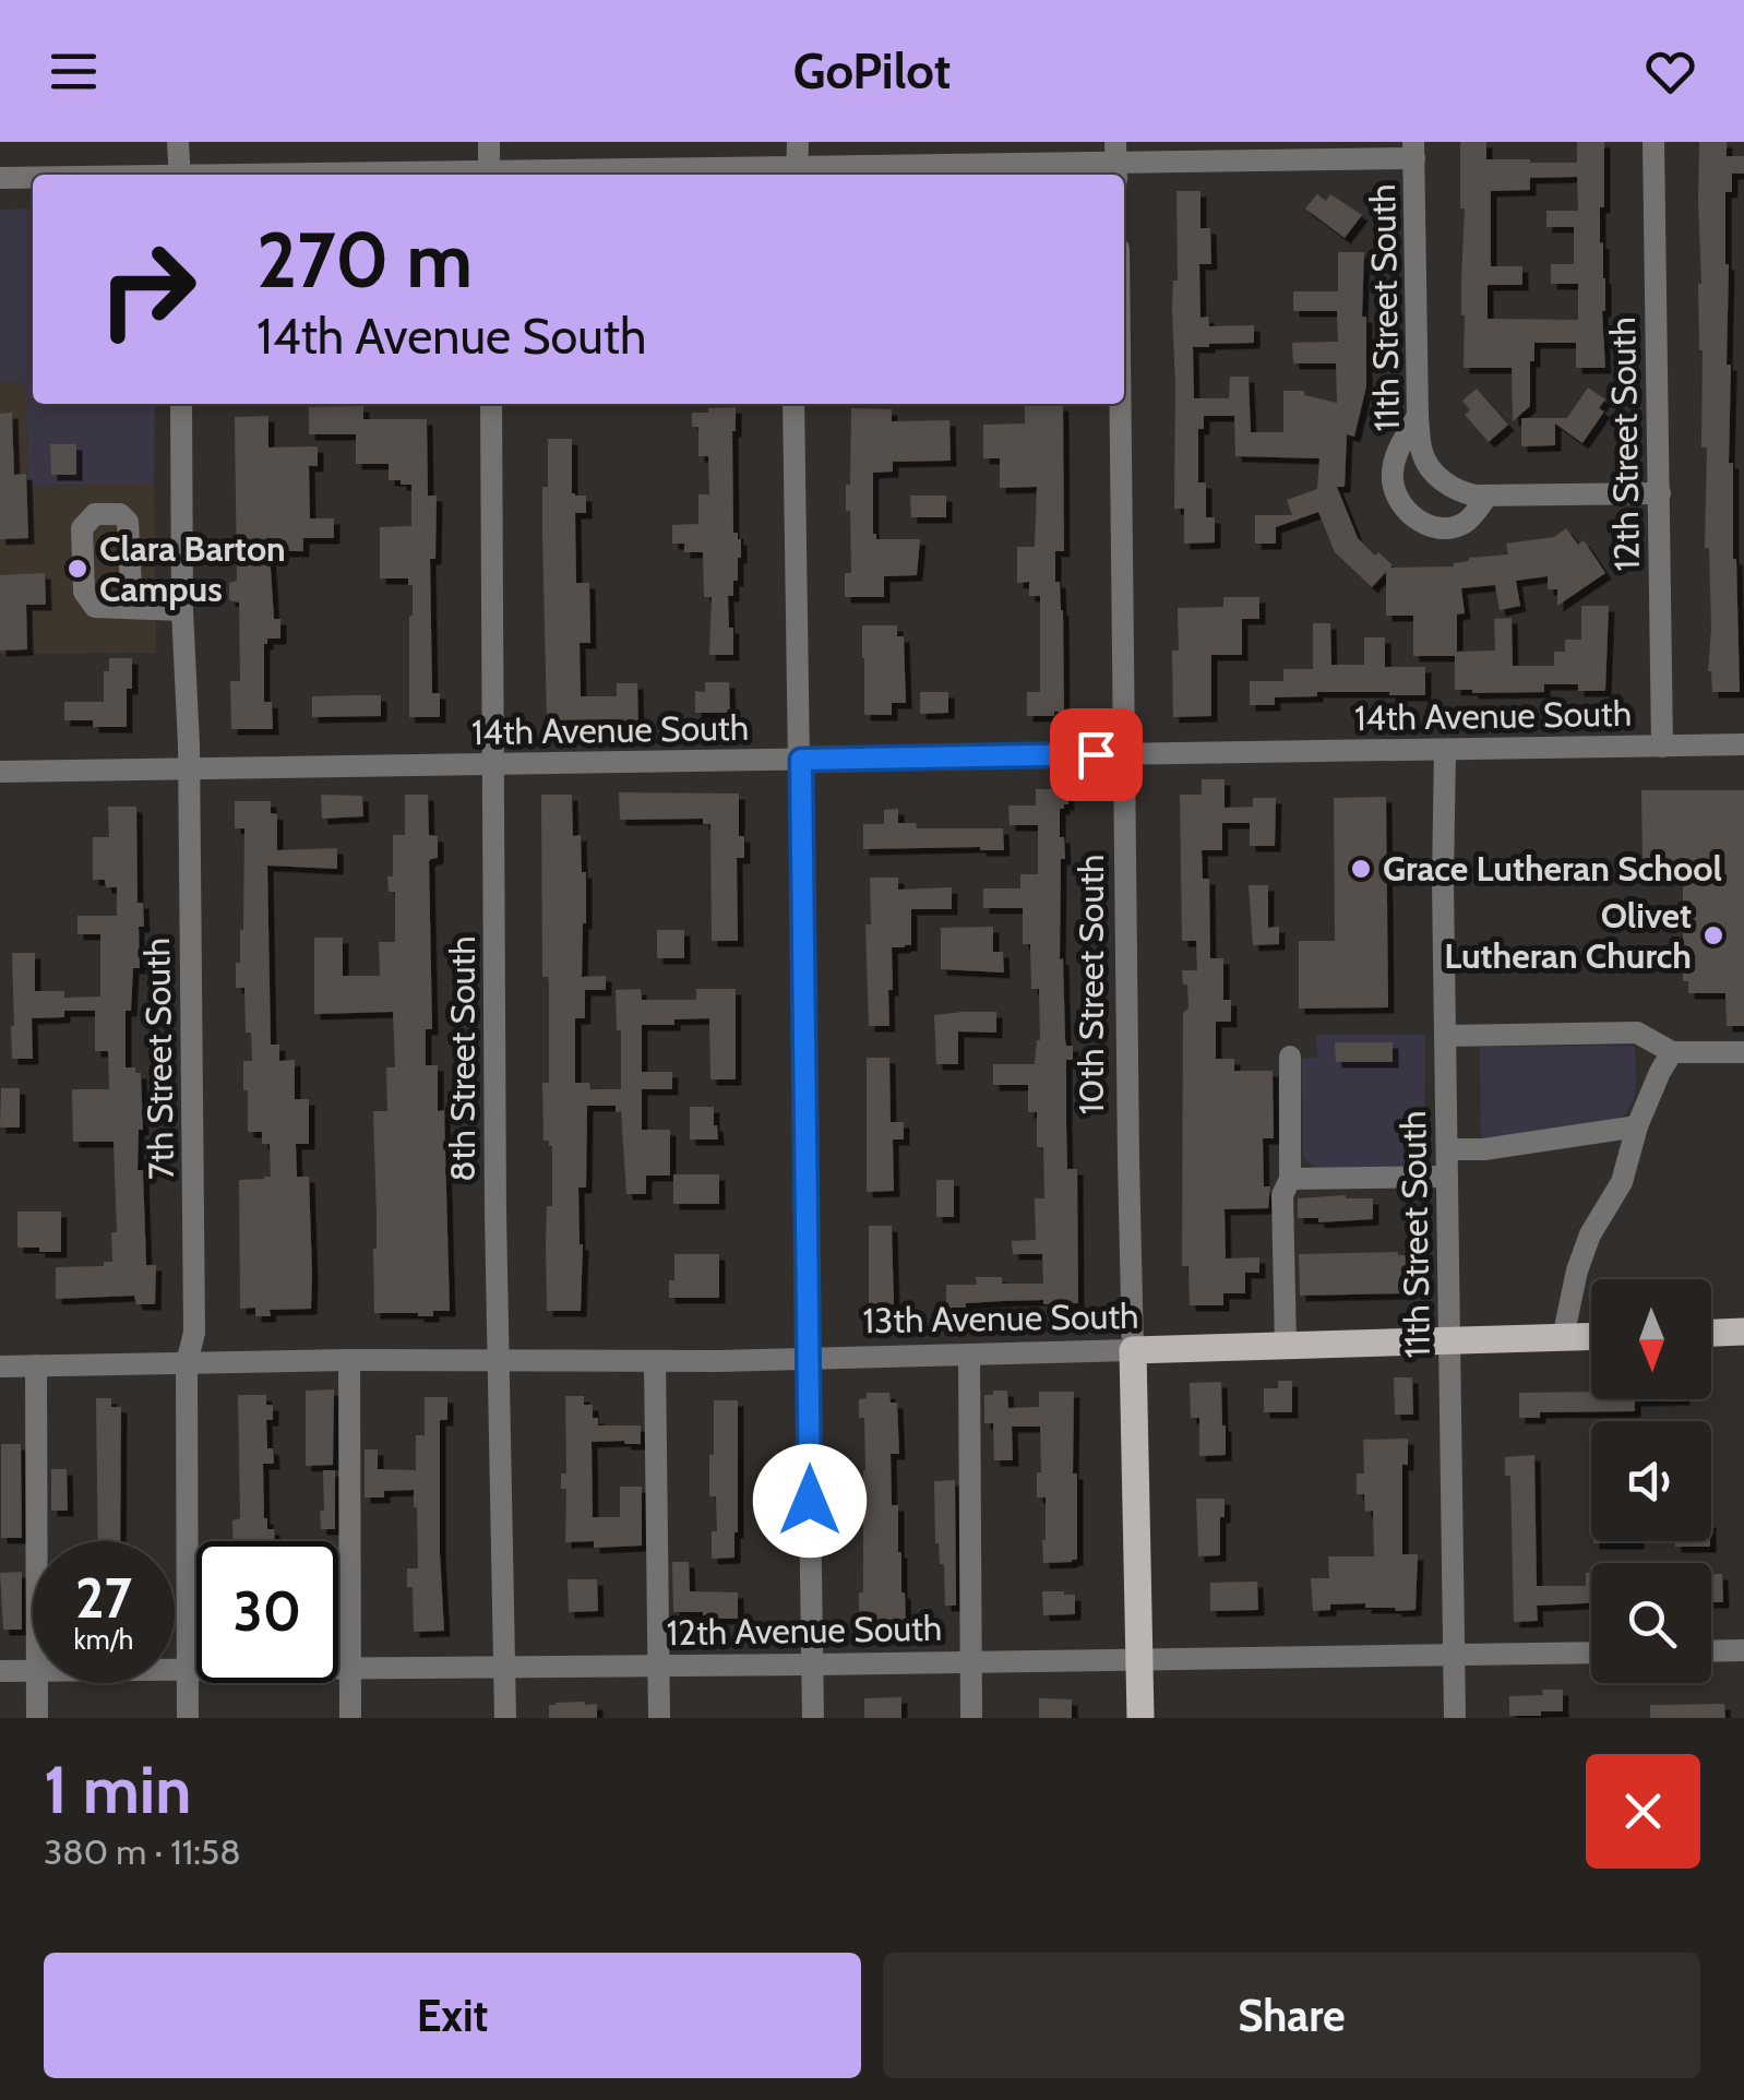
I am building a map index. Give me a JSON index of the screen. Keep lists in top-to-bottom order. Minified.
{"streets":{"main road":["10th Street South","13th Avenue South"],"street":["11th Street South","12th Street South","14th Avenue South","7th Street South","8th Street South","12th Avenue South"]},"crossings":[["11th Street South","14th Avenue South"],["11th Street South","13th Avenue South"],["11th Street South","12th Avenue South"],["12th Street South","14th Avenue South"],["14th Avenue South","10th Street South"],["14th Avenue South","7th Street South"],["14th Avenue South","8th Street South"],["10th Street South","13th Avenue South"],["10th Street South","12th Avenue South"],["7th Street South","13th Avenue South"],["7th Street South","12th Avenue South"],["8th Street South","13th Avenue South"],["8th Street South","12th Avenue South"]],"places":["Clara Barton Campus","Grace Lutheran School","Olivet Lutheran Church"],"north":"bottom","page":{"header":"GoPilot","turn":["270 m","14th Avenue South"],"speed":"27 km/h","limit":"30","heading":["1 min","380 m · 11:58"],"buttons":["Exit","Share"]}}
